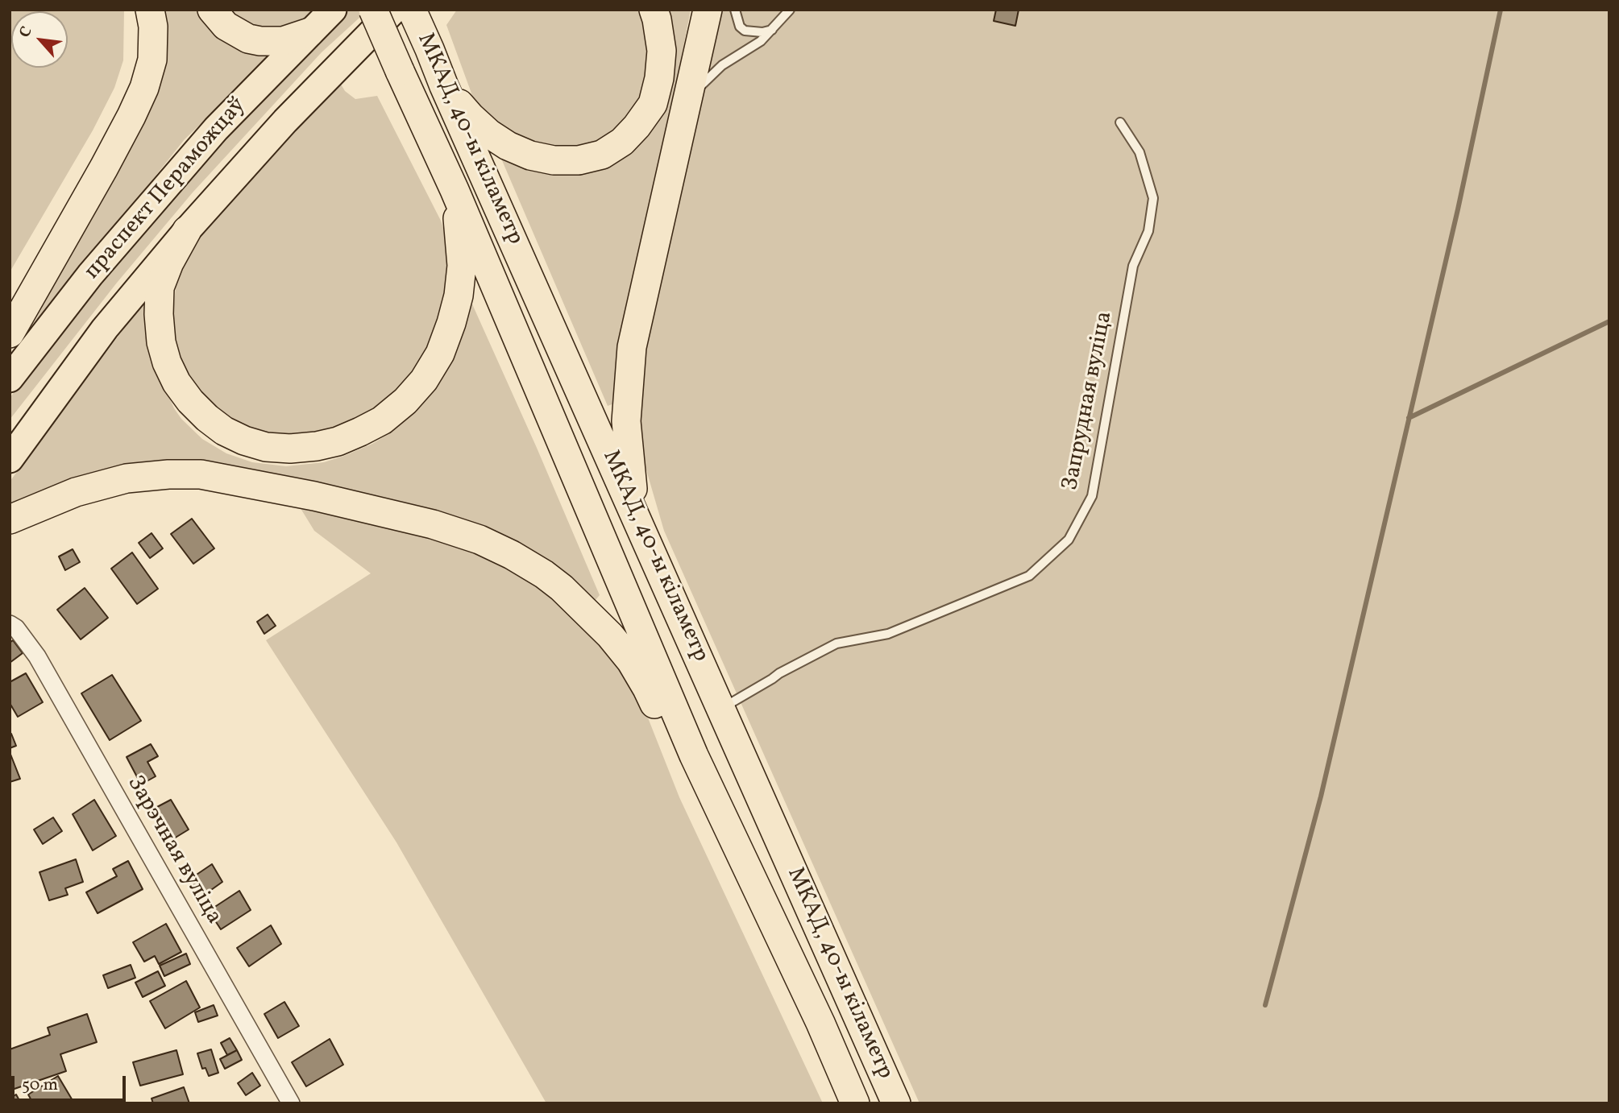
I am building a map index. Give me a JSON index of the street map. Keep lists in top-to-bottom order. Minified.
{"streets":{"highway":["МКАД, 40-ы кіламетр"],"main road":["праспект Пераможцаў"],"street":["Зарэчная вуліца"],"lane":["Запрудная вуліца"]},"crossings":[["МКАД, 40-ы кіламетр","Запрудная вуліца"]],"scale_bar":"50 m","north":"top left"}
